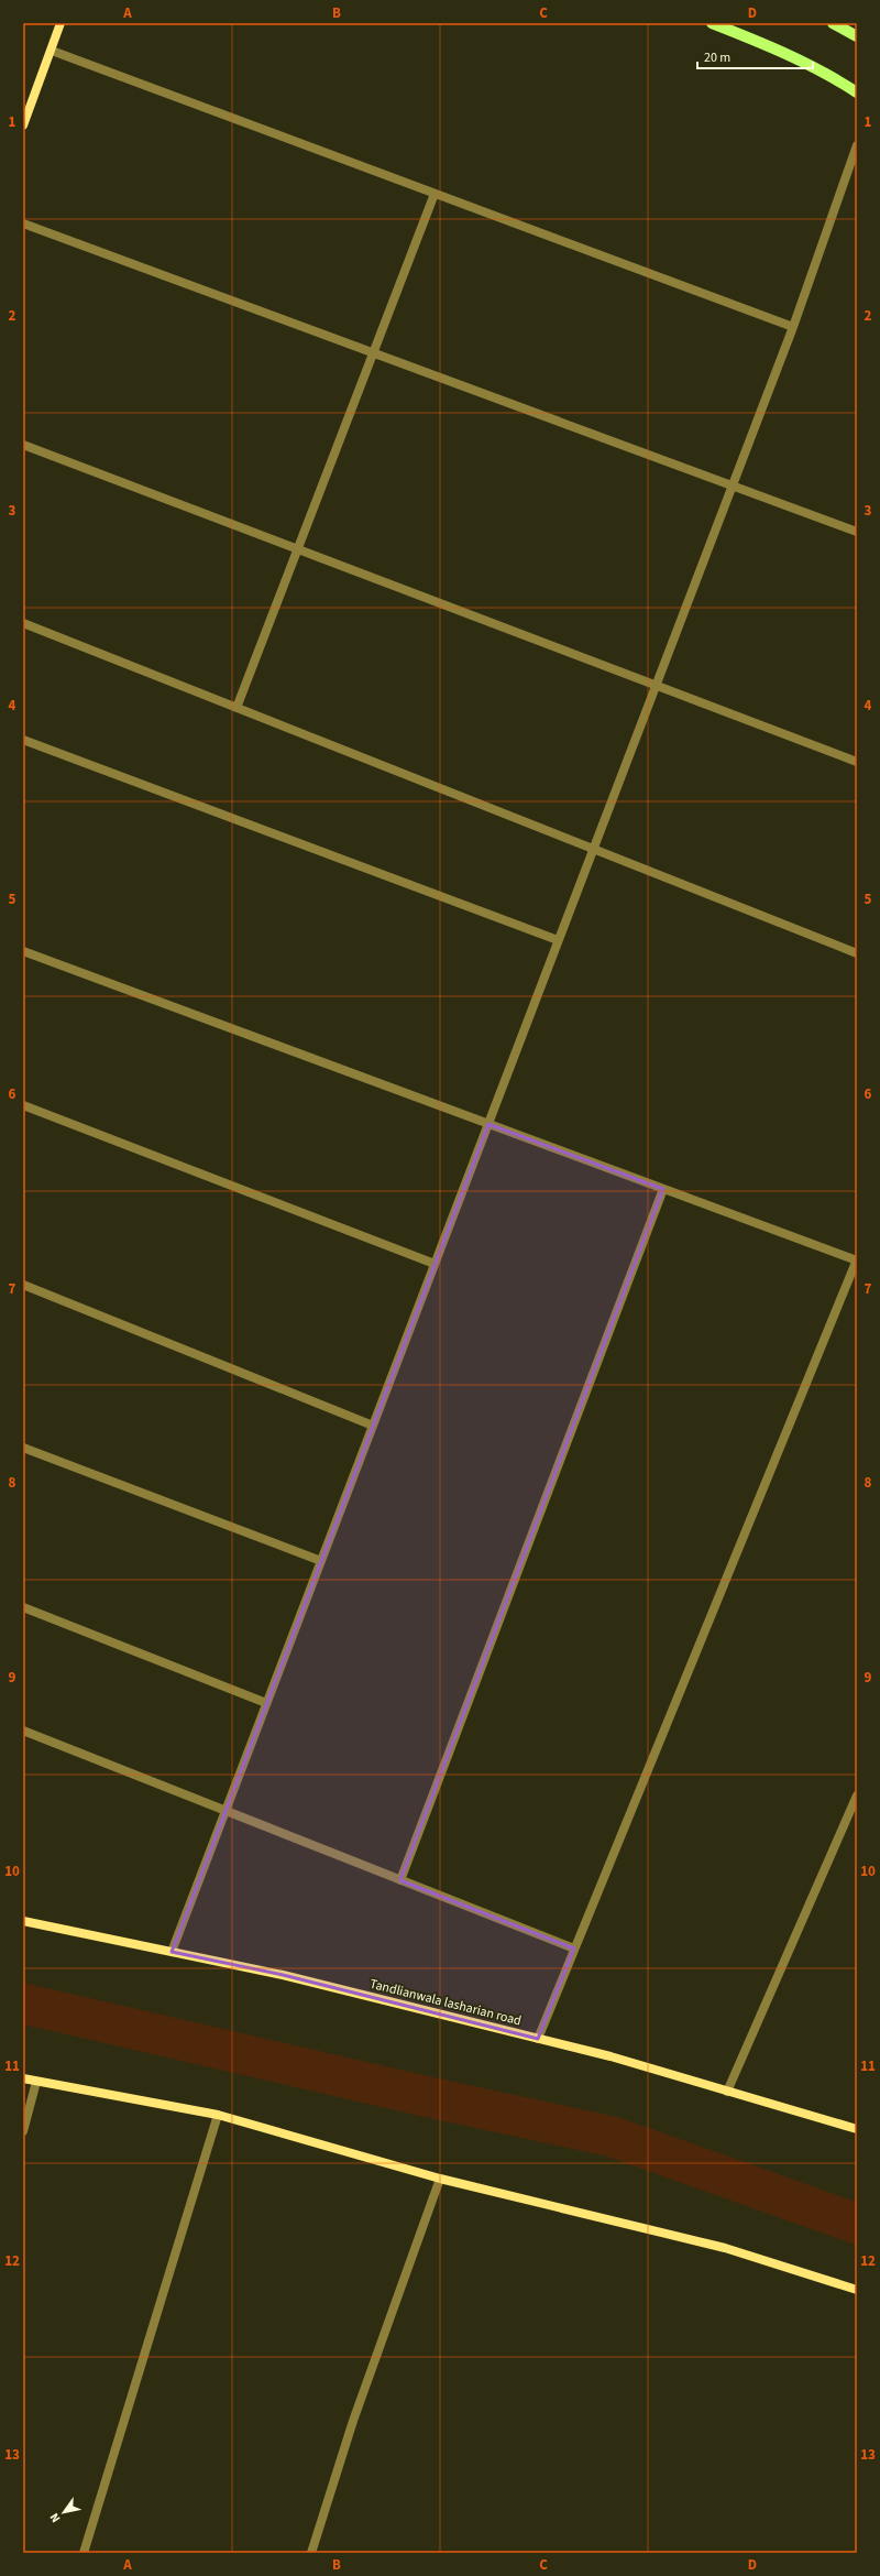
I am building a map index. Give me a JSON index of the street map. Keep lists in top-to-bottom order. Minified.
{"streets":{"street":["Tandlianwala lasharian road"]},"scale_bar":"20 m","north":"bottom left","grid":{"columns":["A","B","C","D"],"rows":["1","2","3","4","5","6","7","8","9","10","11","12","13"]}}
